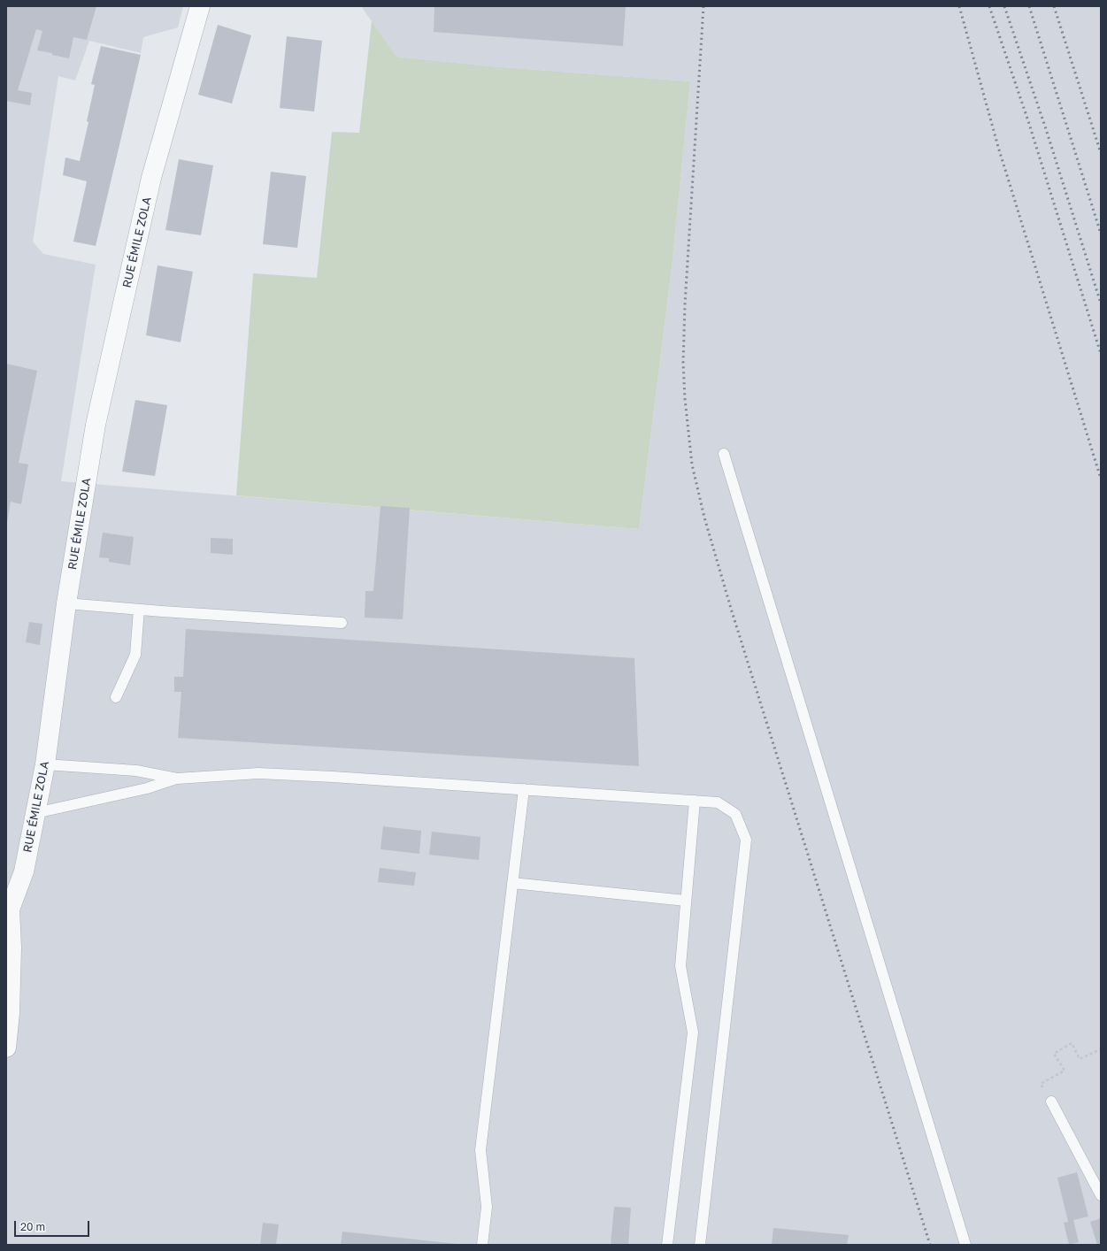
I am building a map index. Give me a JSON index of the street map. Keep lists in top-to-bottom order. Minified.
{"streets":{"street":["RUE ÉMILE ZOLA"]},"scale_bar":"20 m"}
